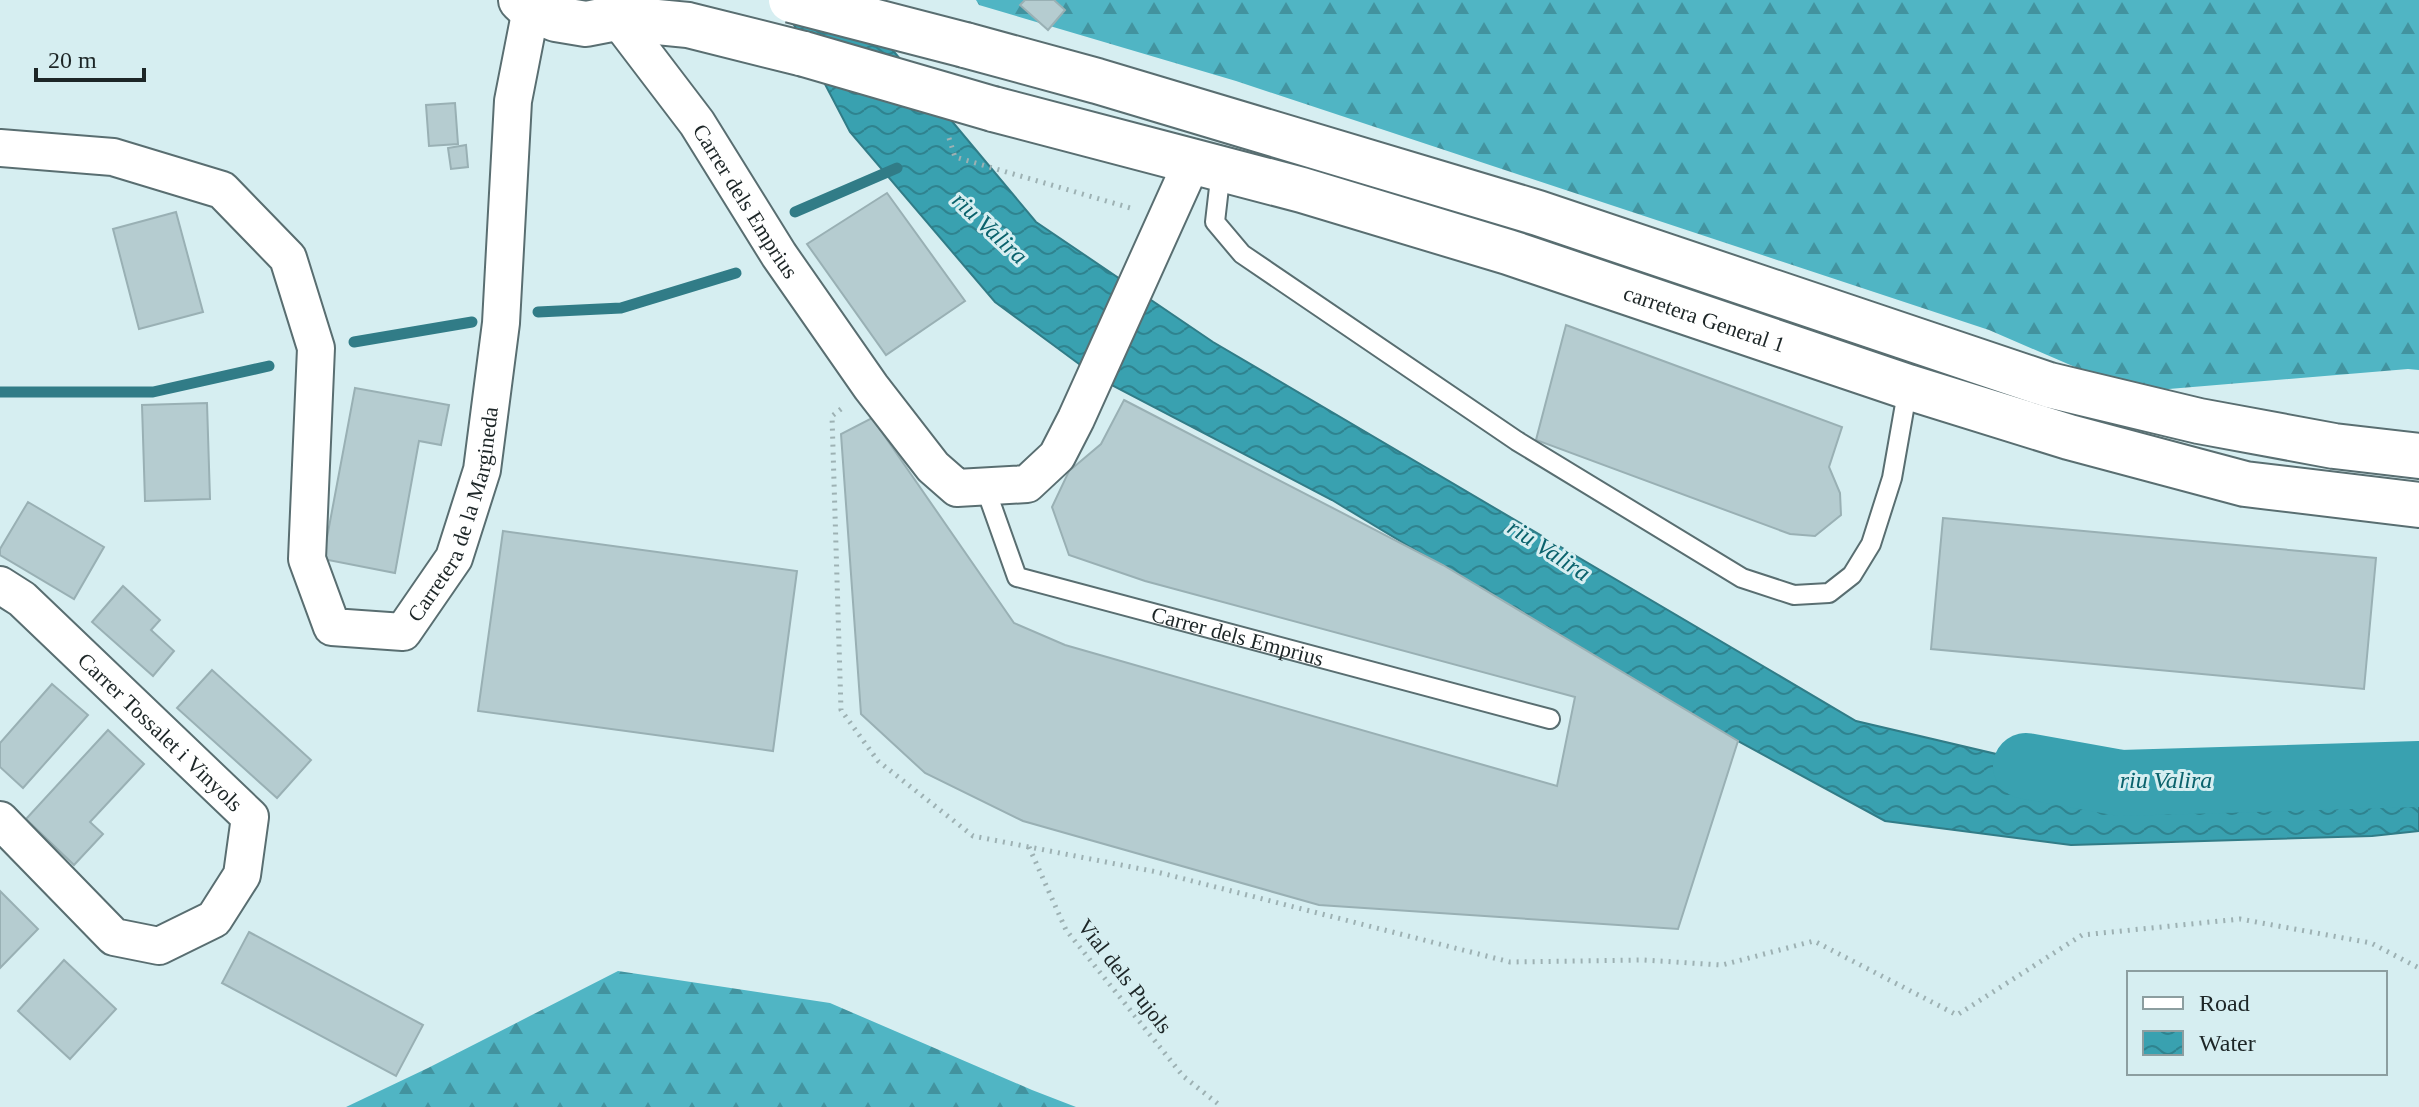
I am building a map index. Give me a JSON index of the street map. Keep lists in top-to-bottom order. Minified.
{"streets":{"highway":["carretera General 1"],"street":["Carrer dels Emprius","Carretera de la Margineda","Carrer Tossalet i Vinyols"],"path":["Vial dels Pujols"]},"crossings":[["Carrer dels Emprius","carretera General 1"],["carretera General 1","Carretera de la Margineda"]],"water":["riu Valira"],"legend":["Road","Water"],"scale_bar":"20 m"}
